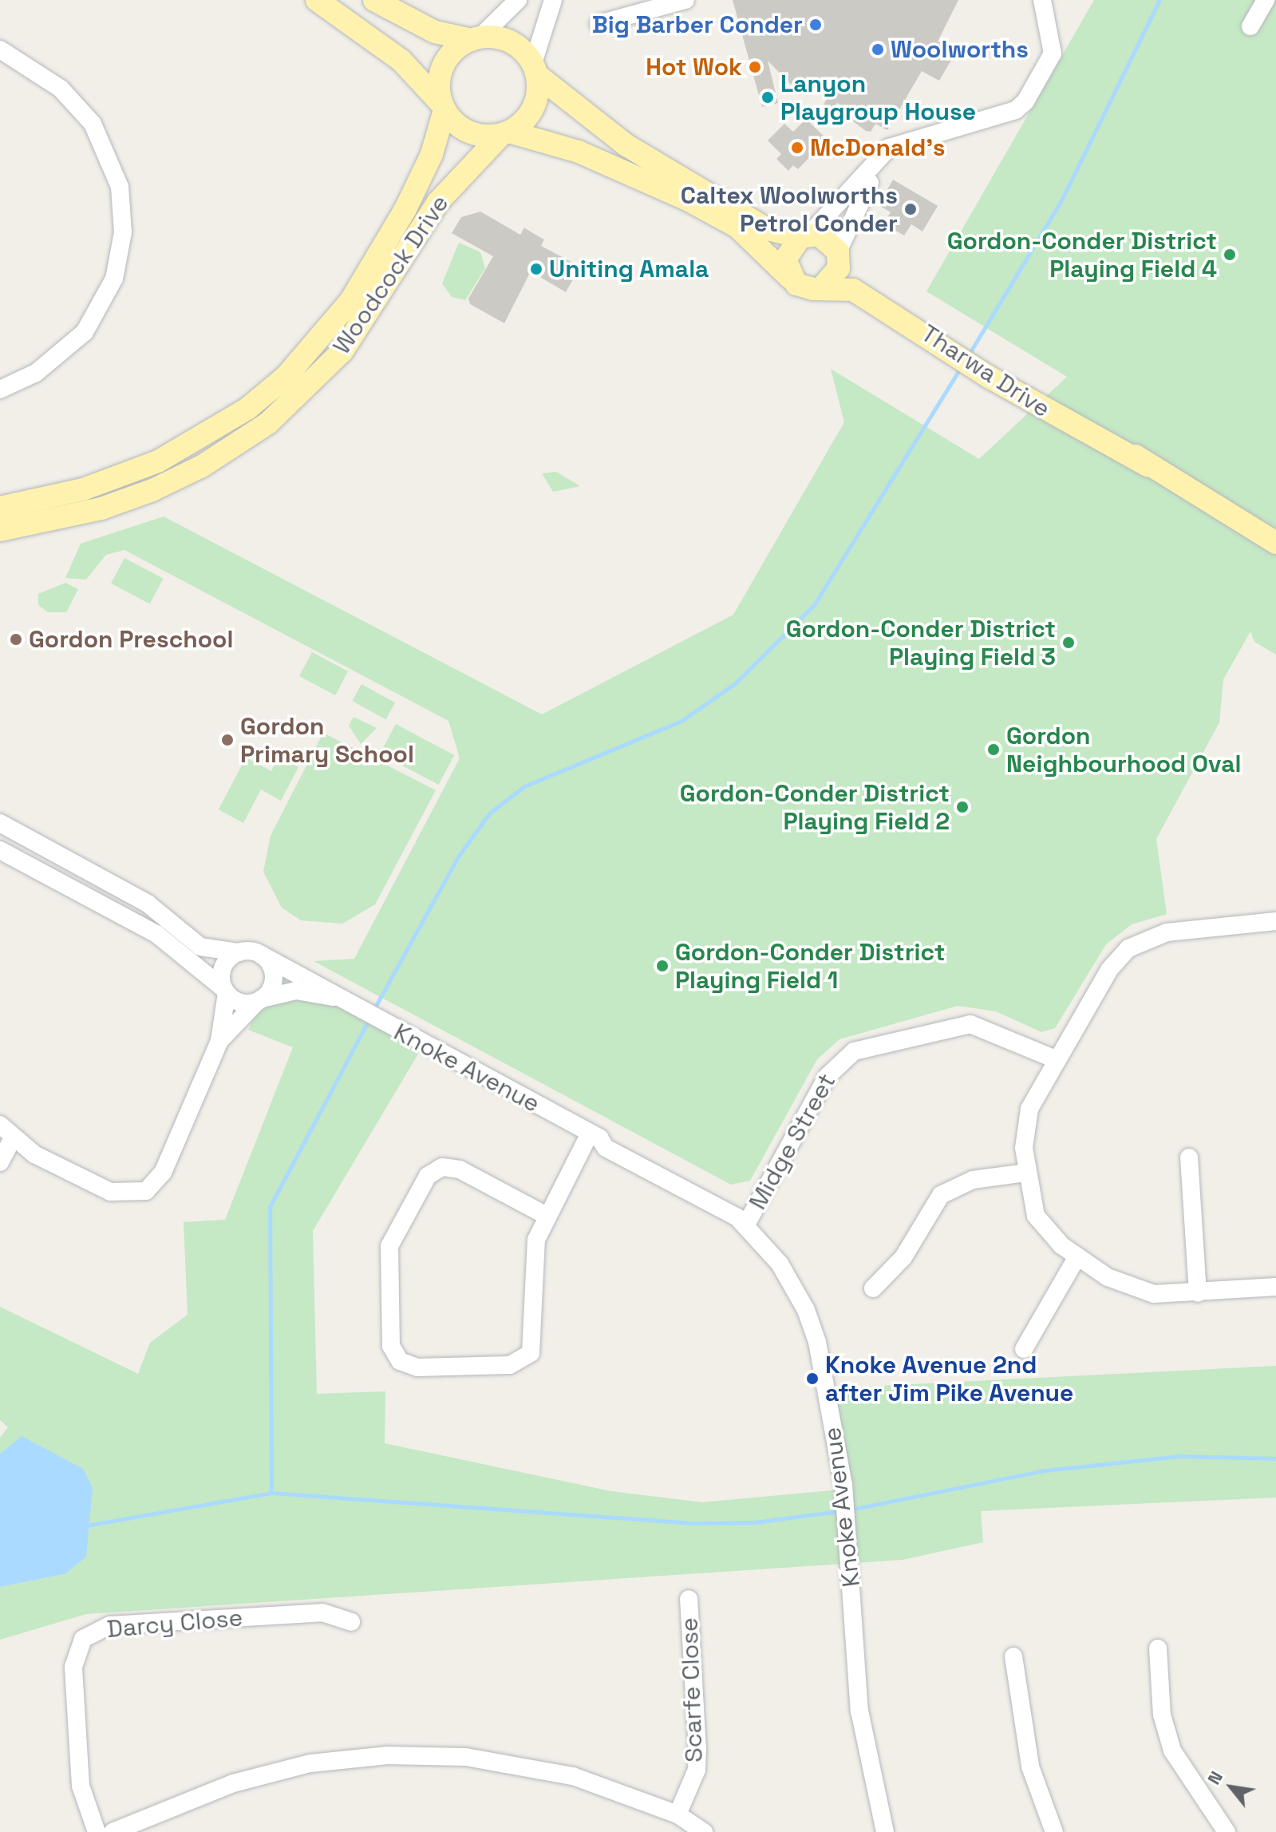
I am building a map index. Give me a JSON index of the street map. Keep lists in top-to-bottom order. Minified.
{"streets":{"main road":["Woodcock Drive","Tharwa Drive"],"street":["Knoke Avenue","Midge Street","Darcy Close","Scarfe Close"]},"crossings":[["Knoke Avenue","Midge Street"]],"places":["Big Barber Conder","Woolworths","Hot Wok","Lanyon Playgroup House","McDonald's","Caltex Woolworths Petrol Conder","Gordon-Conder District Playing Field 4","Uniting Amala","Gordon Preschool","Gordon-Conder District Playing Field 3","Gordon Primary School","Gordon Neighbourhood Oval","Gordon-Conder District Playing Field 2","Gordon-Conder District Playing Field 1","Knoke Avenue 2nd after Jim Pike Avenue"],"north":"top left"}
